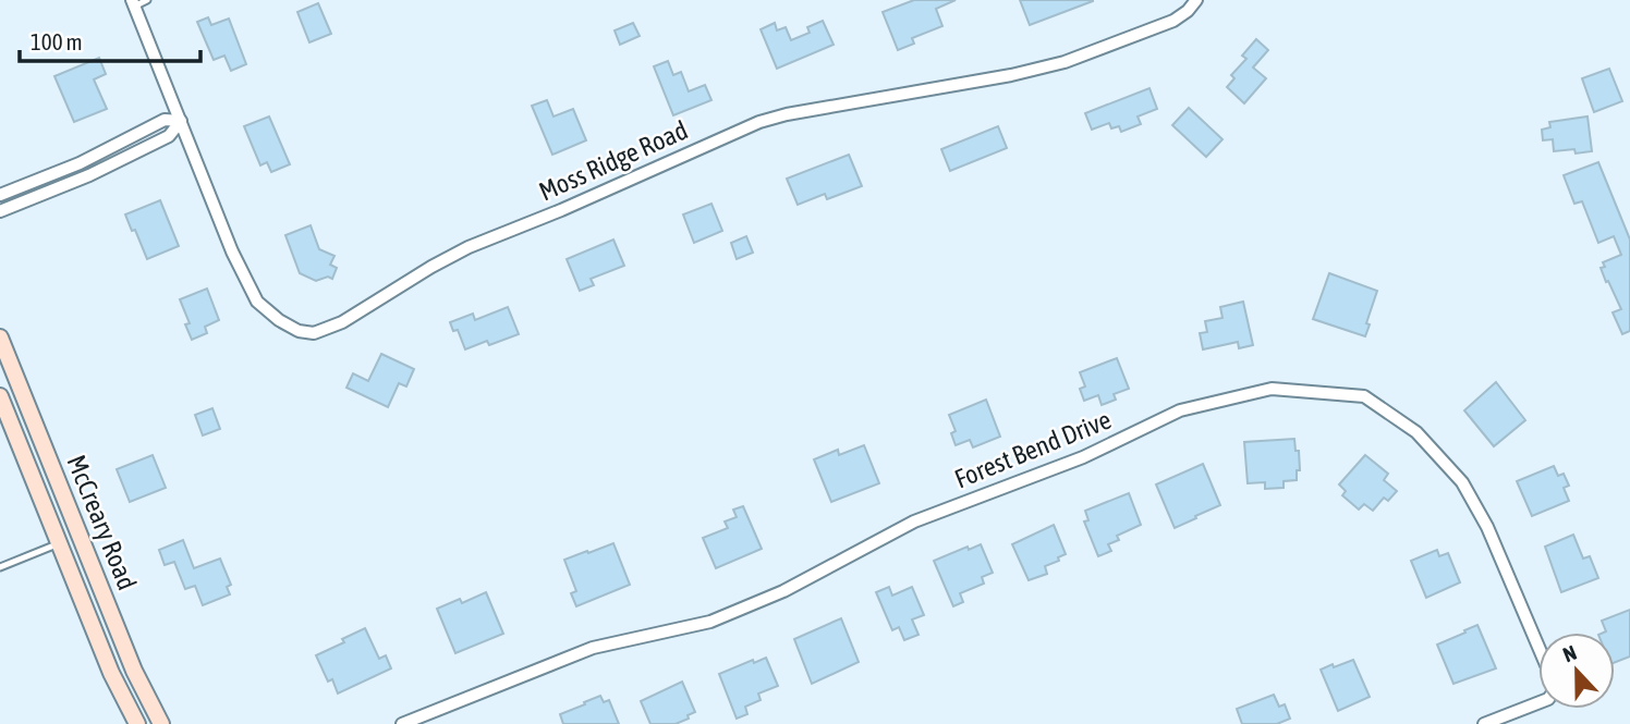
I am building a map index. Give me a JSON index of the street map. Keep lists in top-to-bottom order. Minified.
{"streets":{"main road":["McCreary Road"],"street":["Moss Ridge Road","Forest Bend Drive"]},"scale_bar":"100 m","north":"top"}
